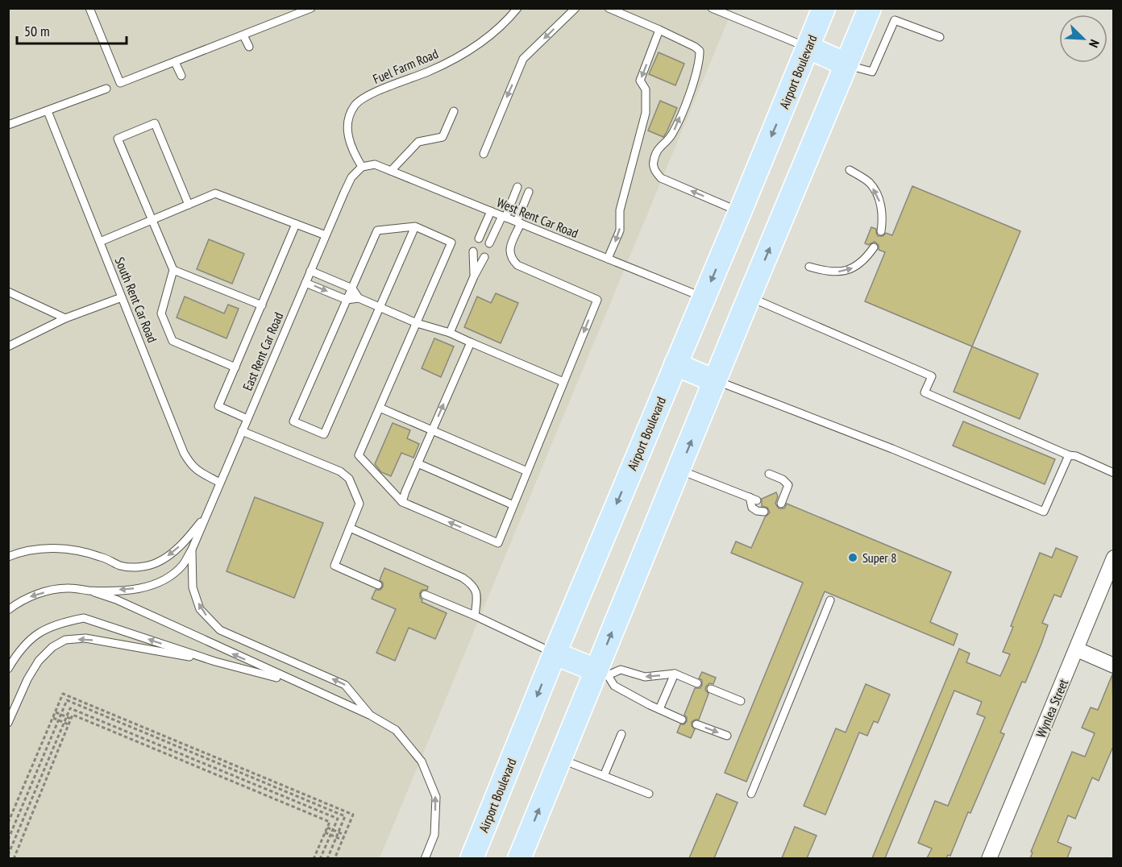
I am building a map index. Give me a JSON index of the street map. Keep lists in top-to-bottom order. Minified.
{"streets":{"main road":["Airport Boulevard"],"street":["Wynlea Street"],"lane":["Fuel Farm Road","West Rent Car Road","South Rent Car Road","East Rent Car Road"]},"crossings":[["Fuel Farm Road","West Rent Car Road"],["Fuel Farm Road","East Rent Car Road"],["Airport Boulevard","West Rent Car Road"],["West Rent Car Road","East Rent Car Road"],["South Rent Car Road","East Rent Car Road"]],"places":["Super 8"],"scale_bar":"50 m","north":"bottom right"}
